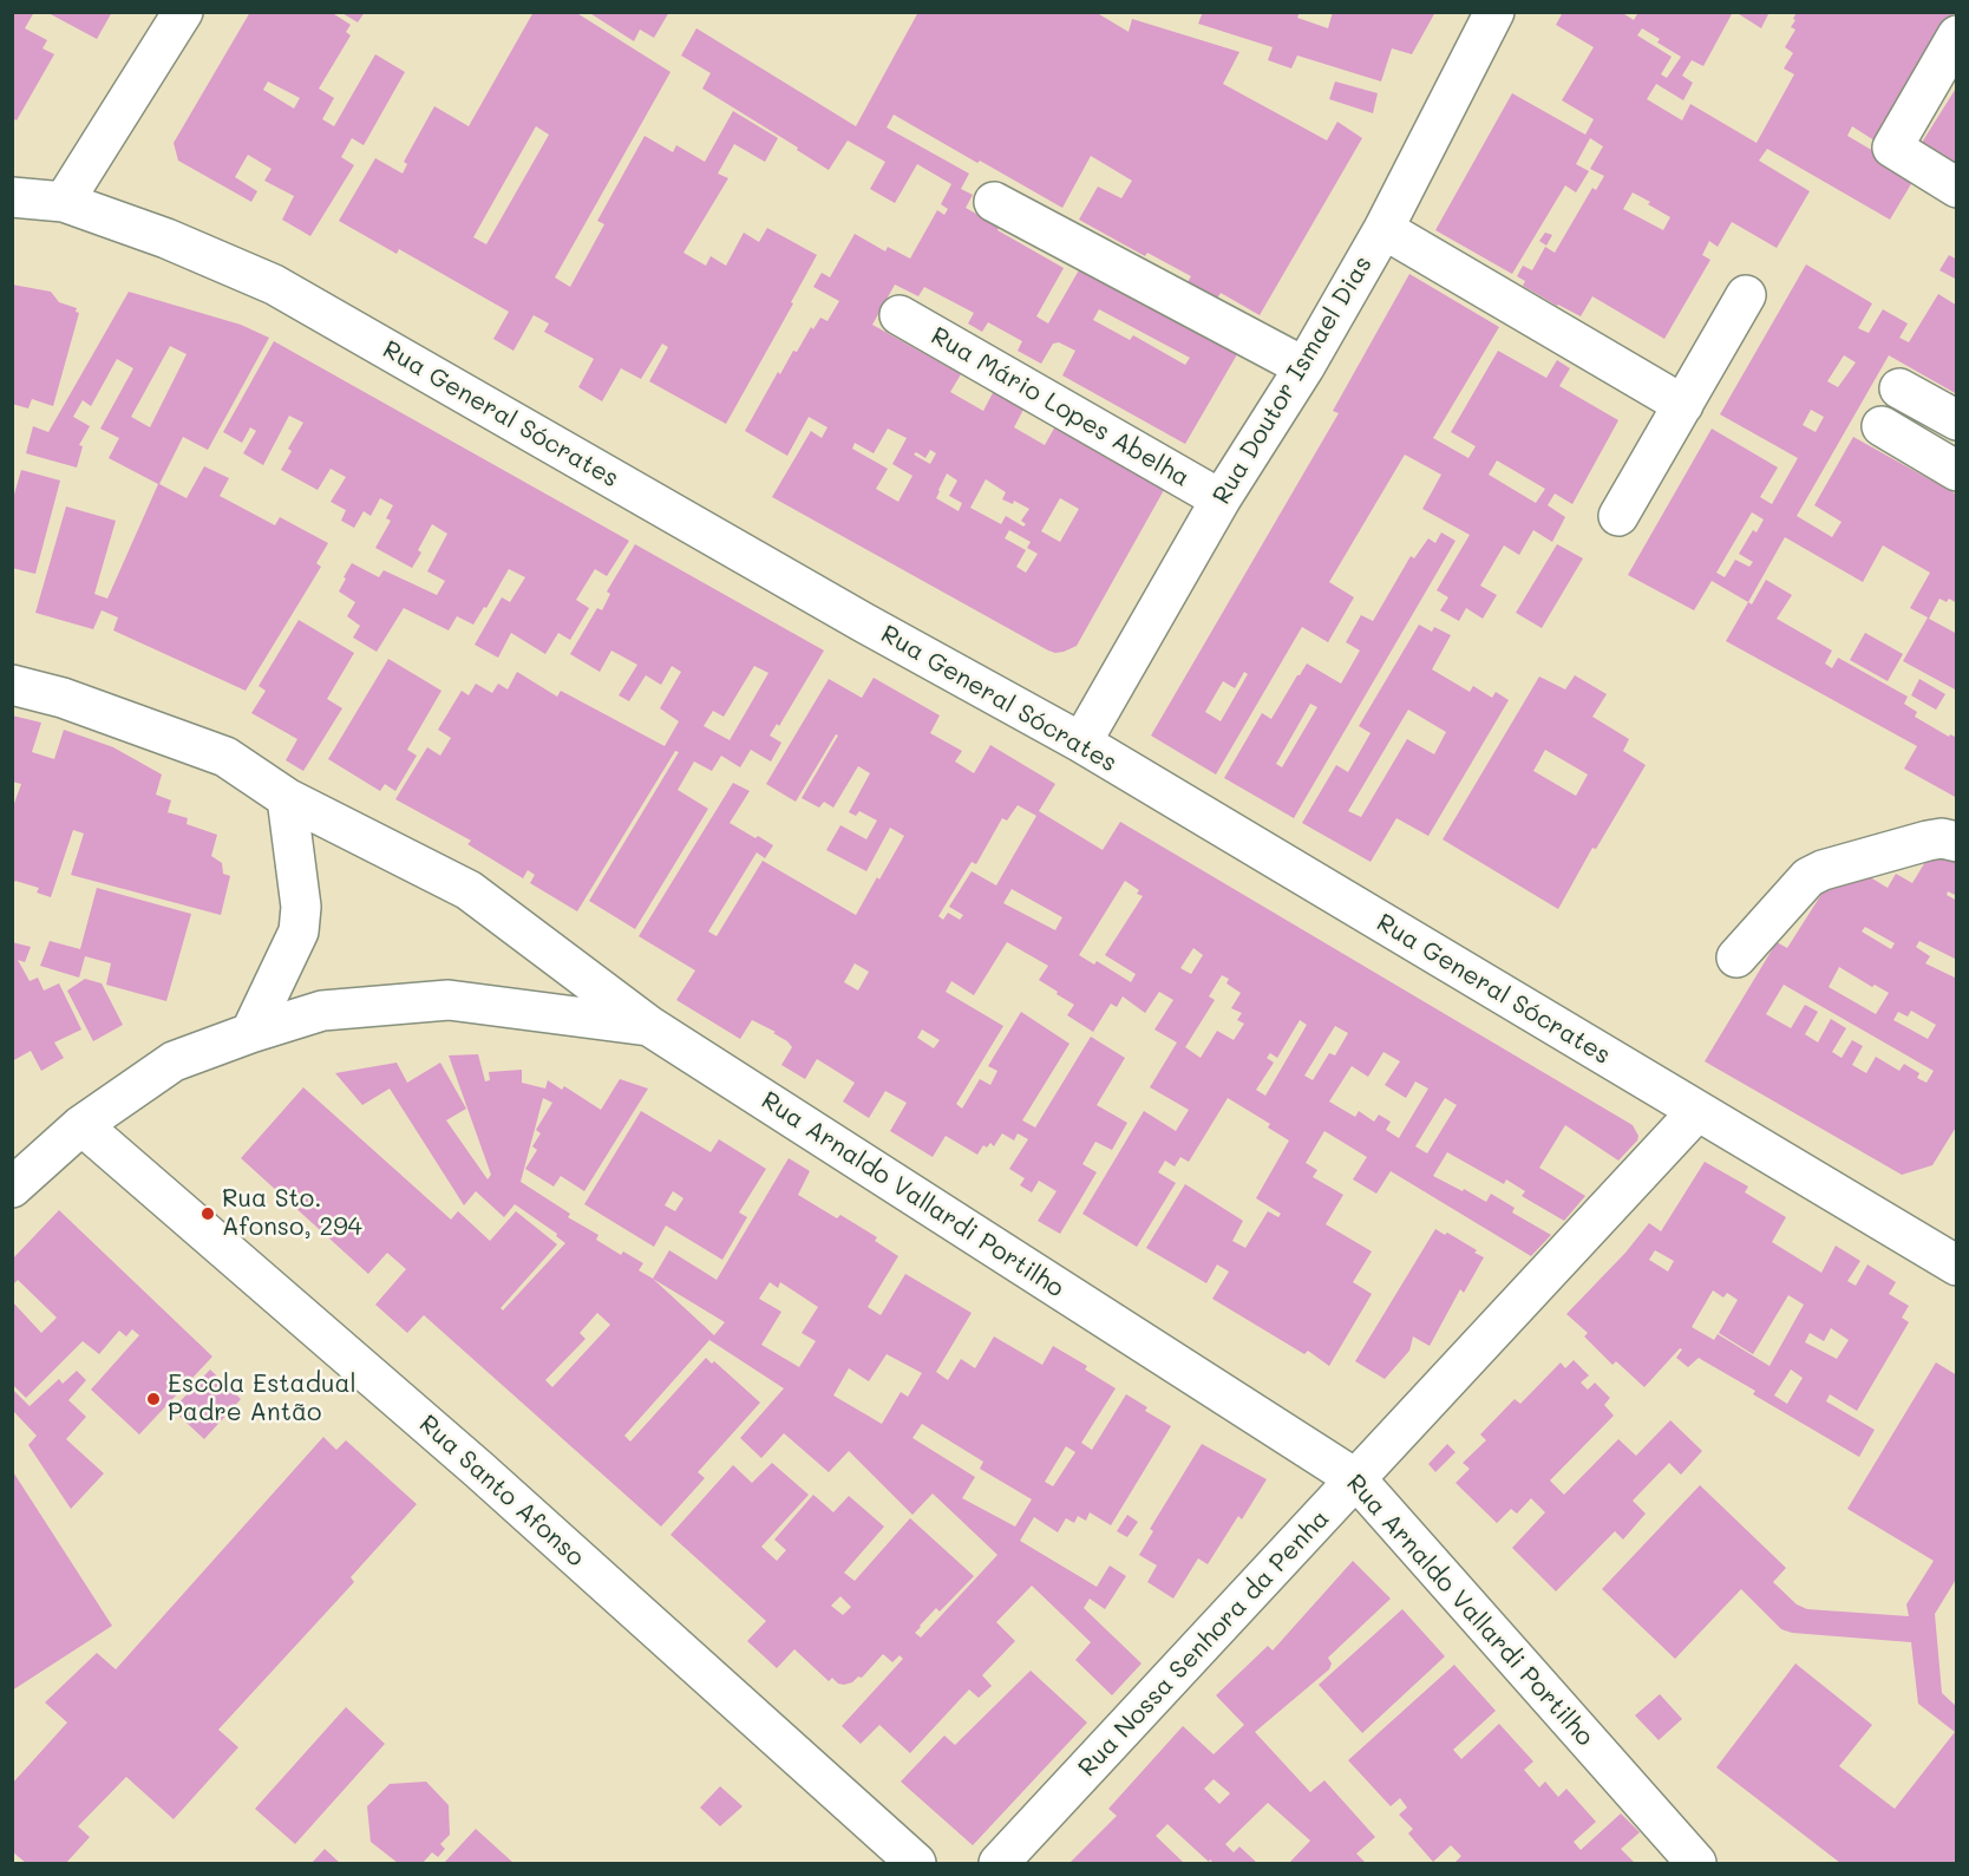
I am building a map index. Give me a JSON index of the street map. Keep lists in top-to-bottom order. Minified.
{"streets":{"street":["Rua Doutor Ismael Dias","Rua Mário Lopes Abelha","Rua General Sócrates","Rua Arnaldo Vallardi Portilho","Rua Santo Afonso","Rua Nossa Senhora da Penha"]},"crossings":[["Rua Doutor Ismael Dias","Rua Mário Lopes Abelha"],["Rua Doutor Ismael Dias","Rua General Sócrates"],["Rua General Sócrates","Rua Nossa Senhora da Penha"],["Rua Arnaldo Vallardi Portilho","Rua Nossa Senhora da Penha"]],"places":["Rua Sto. Afonso, 294","Escola Estadual Padre Antão"]}
